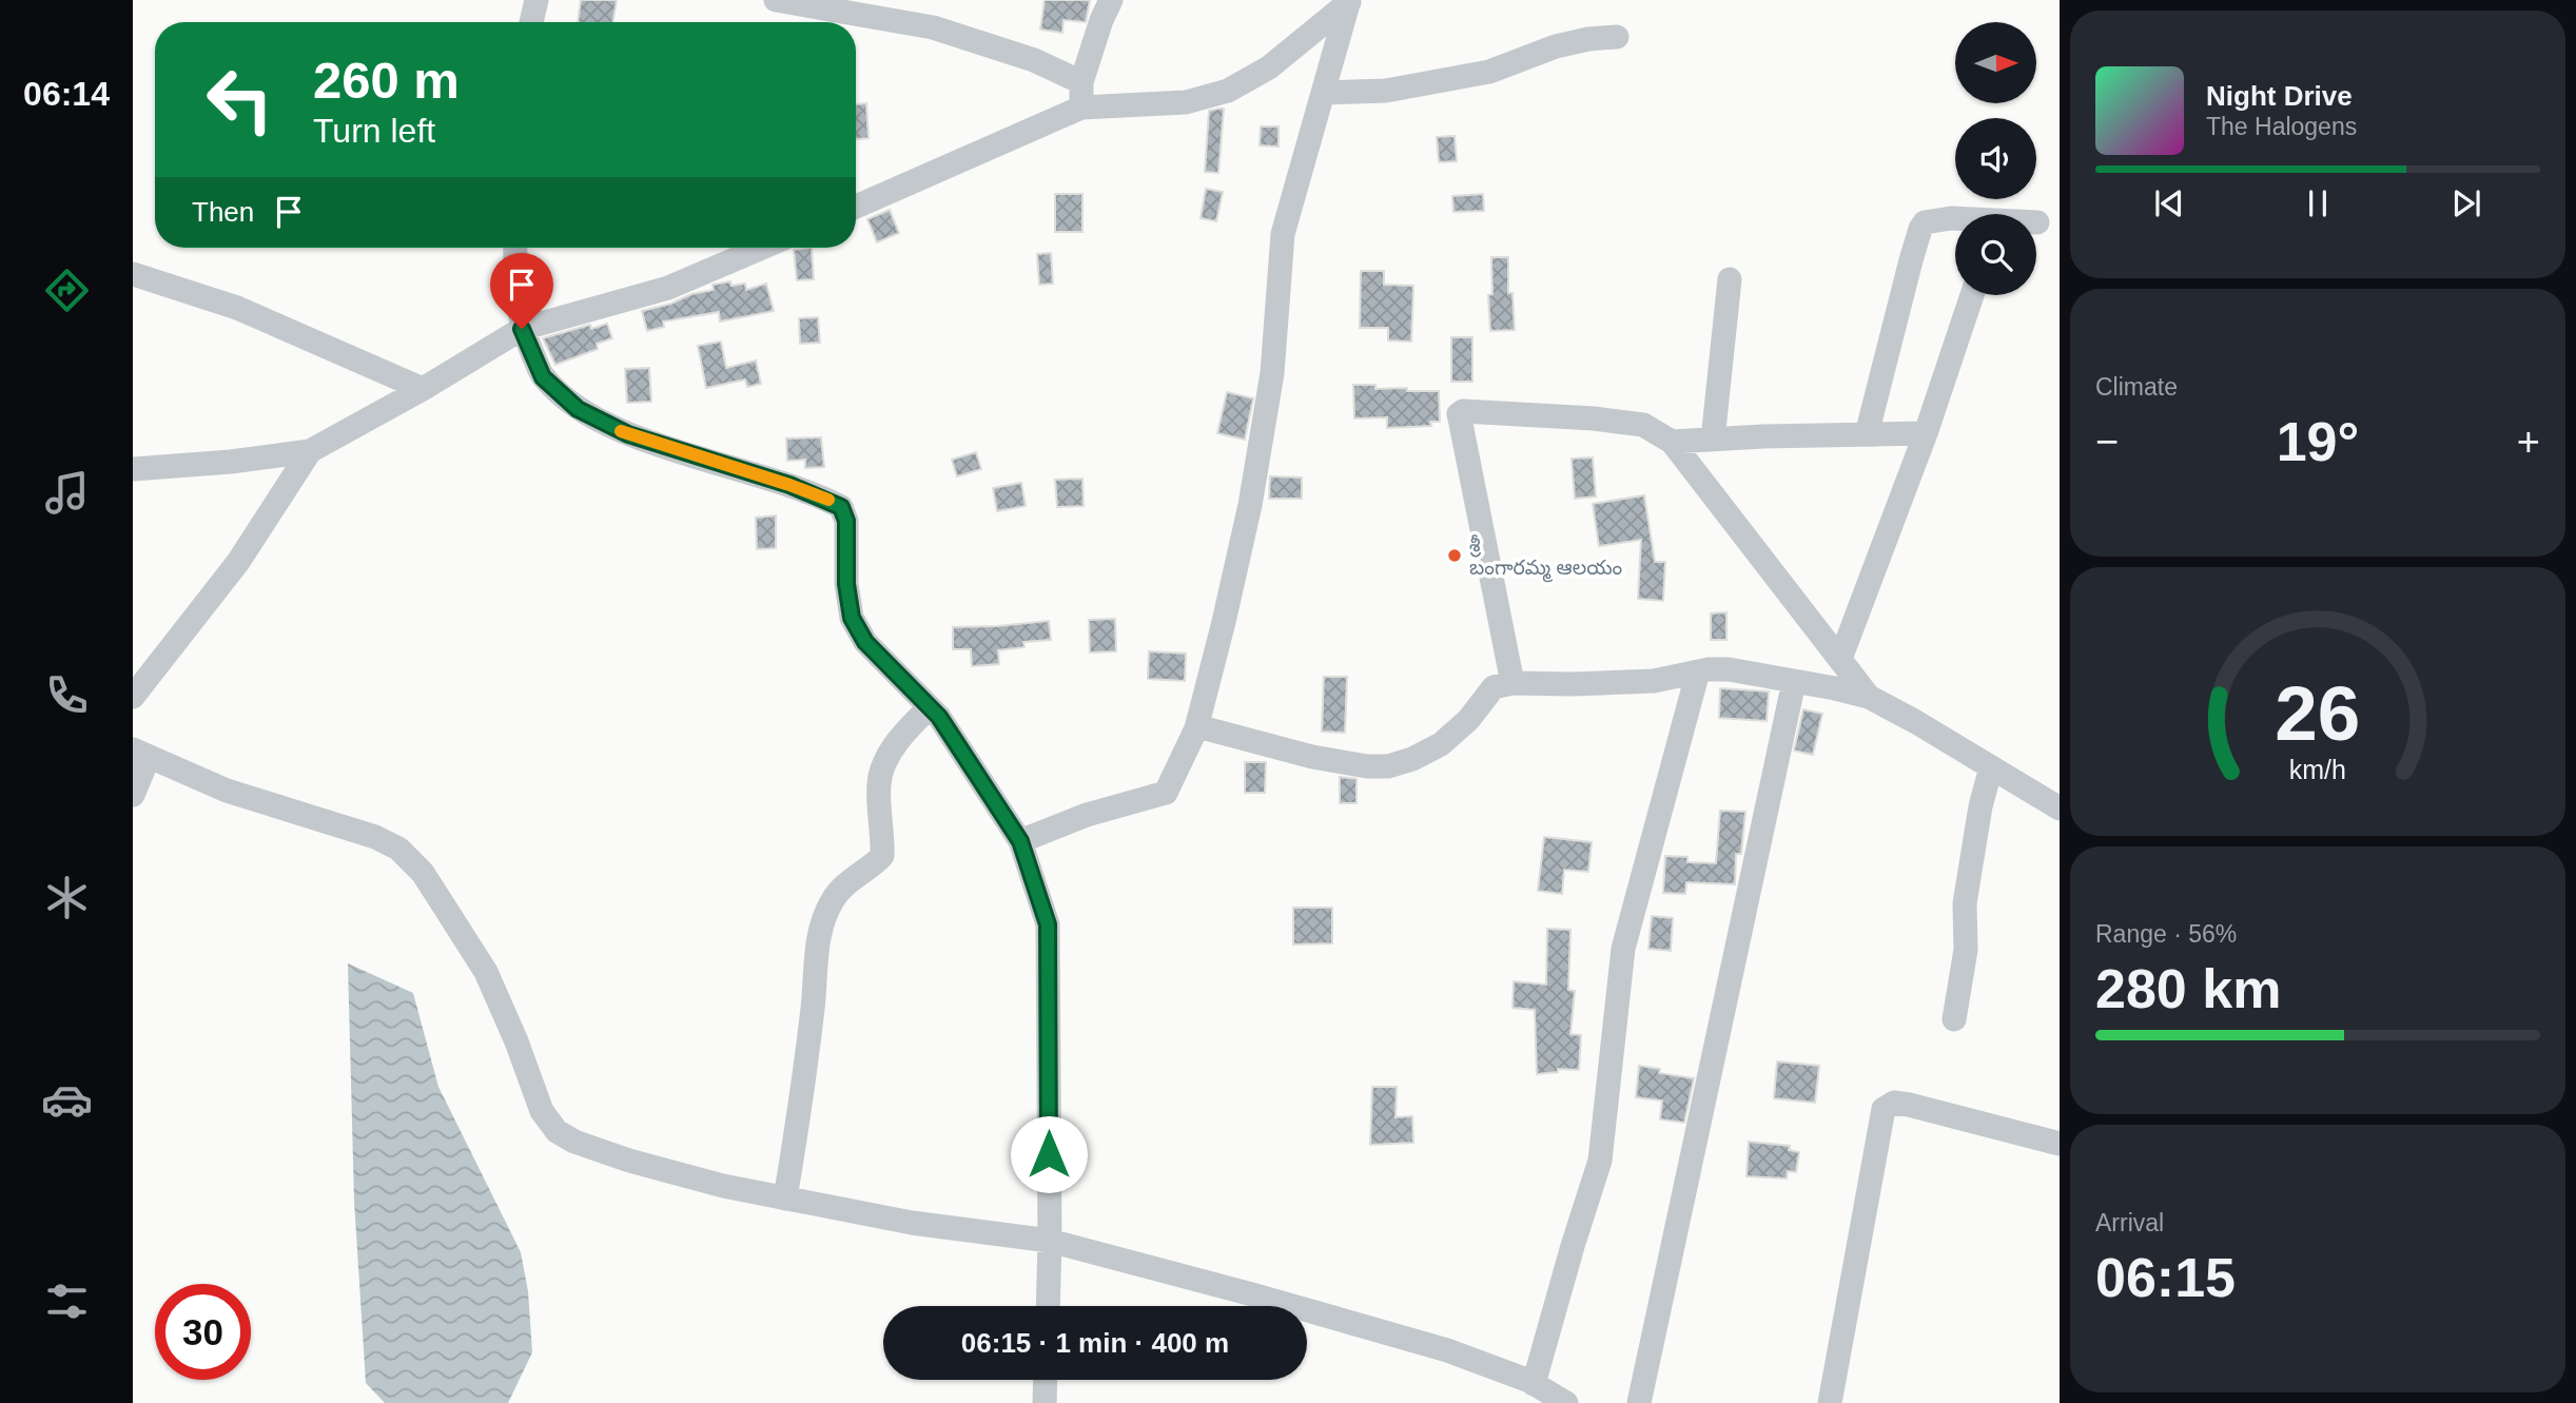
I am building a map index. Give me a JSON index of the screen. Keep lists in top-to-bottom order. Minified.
{"places":["శ్రీ బంగారమ్మ ఆలయం"],"north":"right","page":{"tabs":"06:14","turn":["260 m","Turn left"],"song":["Night Drive","The Halogens"],"then":"Then","tile":["Climate",["Range · 56%","280 km"],["Arrival","06:15"]],"heat":["−","19°","+"],"limit":"30","trip":"06:15 · 1 min · 400 m","gauge":["26","km/h"]}}
